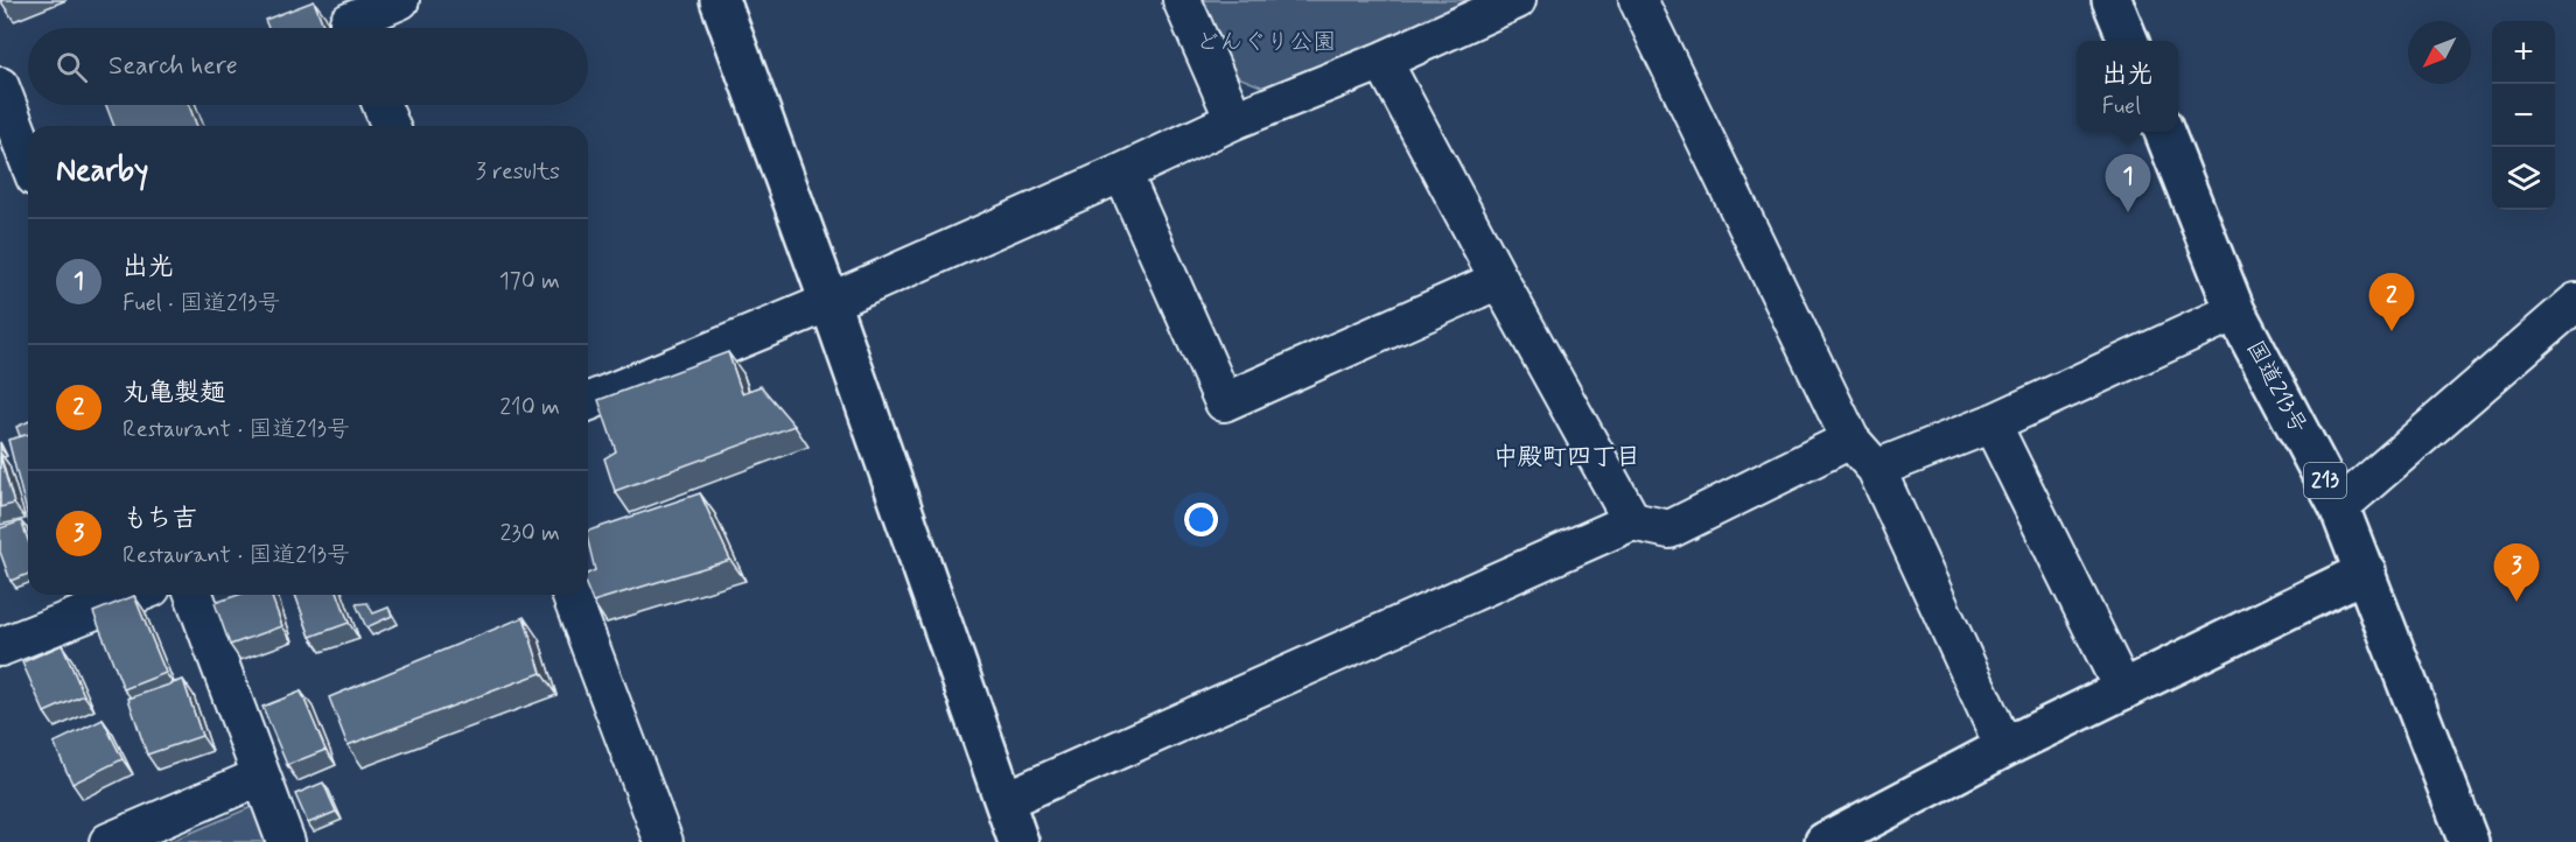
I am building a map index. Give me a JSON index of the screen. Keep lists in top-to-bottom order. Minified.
{"streets":{"main road":["国道213号","213"]},"districts":["中殿町四丁目"],"parks":["どんぐり公園"],"north":"bottom left","page":{"map_buttons":["+","−"],"search":"Search here","popup":["出光","Fuel"],"heading":["Nearby","3 results"],"pins":["1","2","3"],"list":[{"mark":"1","name":"出光","note":"Fuel · 国道213号","value":"170 m"},{"mark":"2","name":"丸亀製麺","note":"Restaurant · 国道213号","value":"210 m"},{"mark":"3","name":"もち吉","note":"Restaurant · 国道213号","value":"230 m"}]}}
